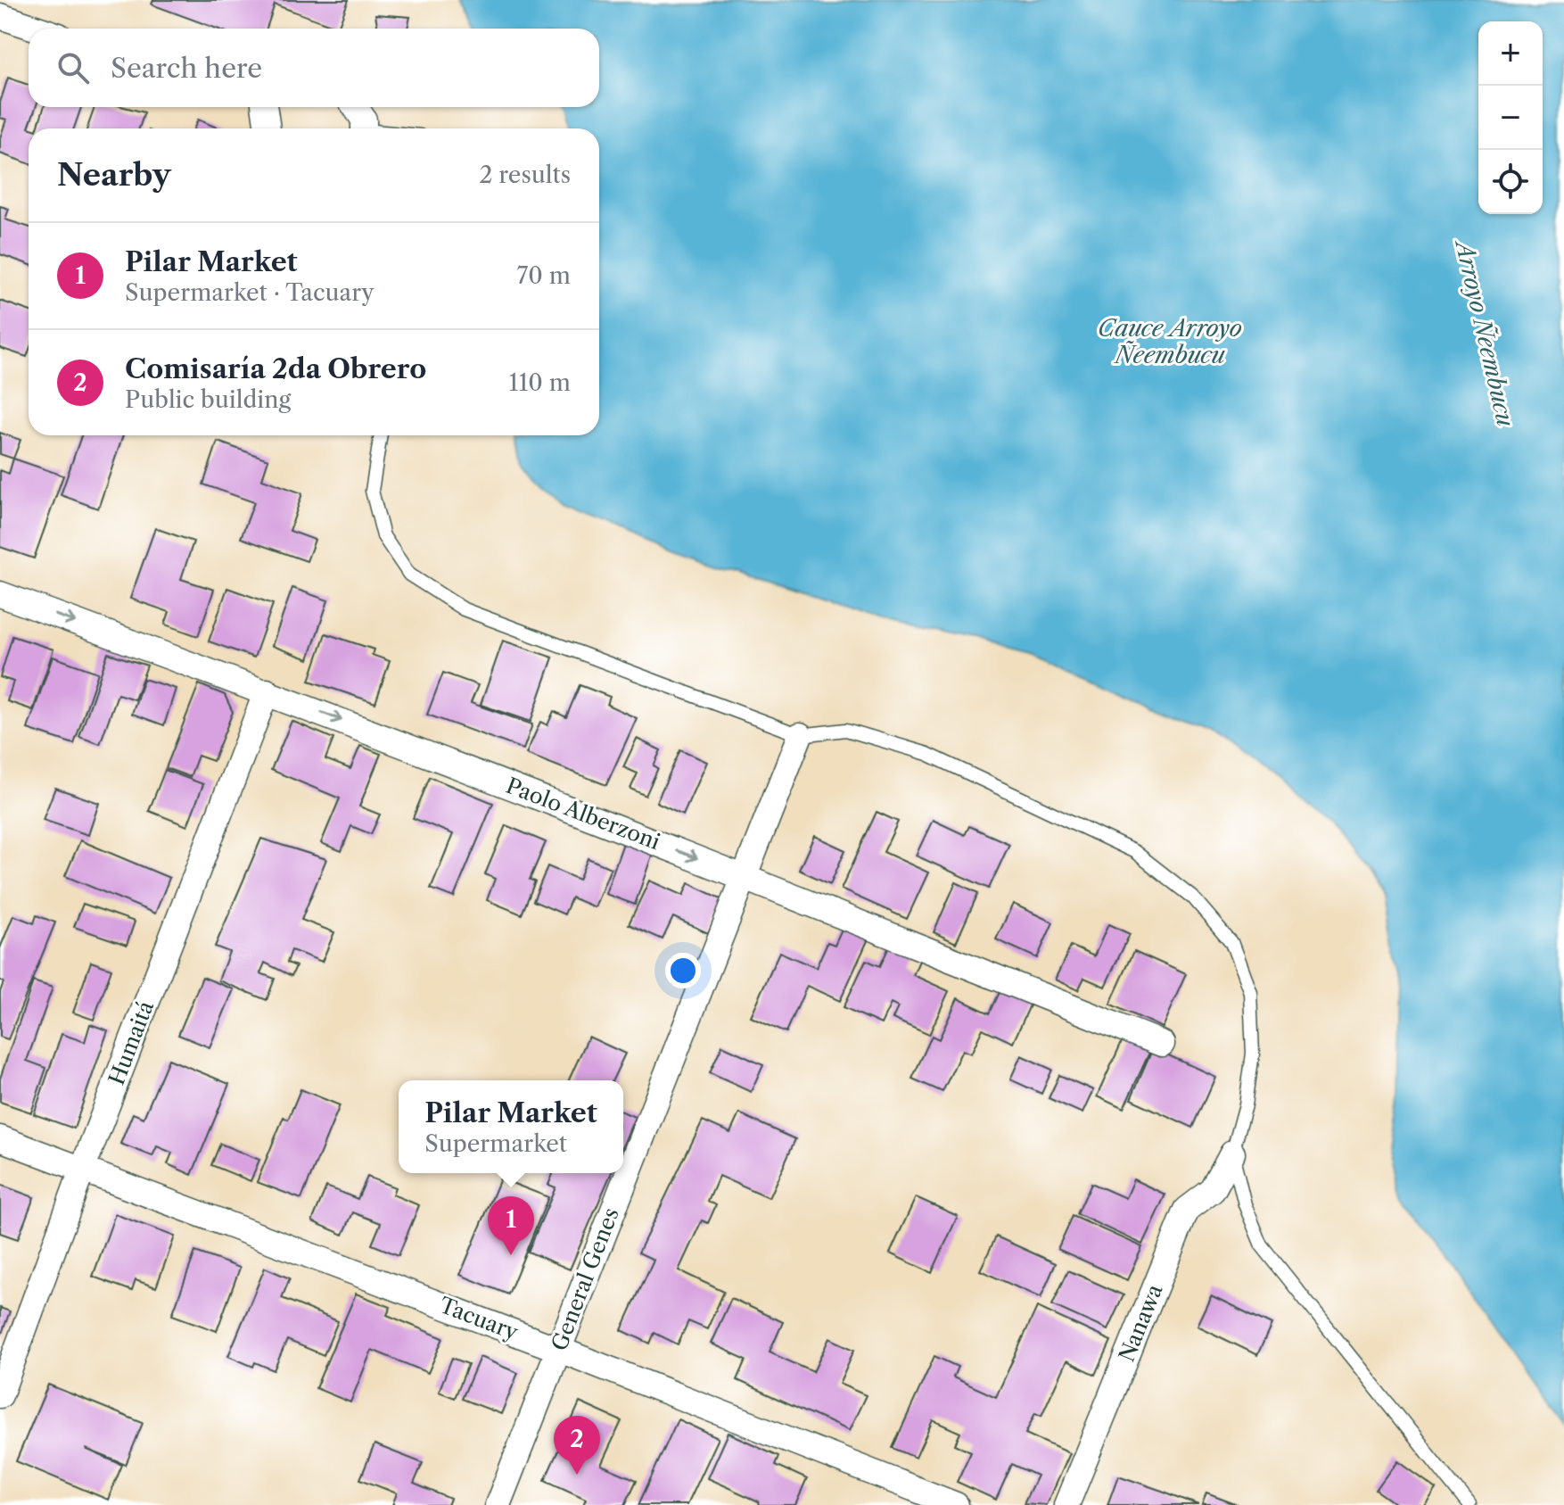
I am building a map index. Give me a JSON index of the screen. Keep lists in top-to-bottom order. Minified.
{"streets":{"street":["Paolo Alberzoni","Humaitá","General Genes","Tacuary","Nanawa"]},"crossings":[["Paolo Alberzoni","Humaitá"],["Paolo Alberzoni","General Genes"],["Humaitá","Tacuary"],["General Genes","Tacuary"]],"one_way":["Paolo Alberzoni"],"water":["Cauce Arroyo Ñeembucu","Arroyo Ñeembucu"],"page":{"map_buttons":["+","−"],"search":"Search here","heading":["Nearby","2 results"],"list":[{"mark":"1","name":"Pilar Market","note":"Supermarket · Tacuary","value":"70 m"},{"mark":"2","name":"Comisaría 2da Obrero","note":"Public building","value":"110 m"}],"popup":["Pilar Market","Supermarket"],"pins":["1","2"]}}
